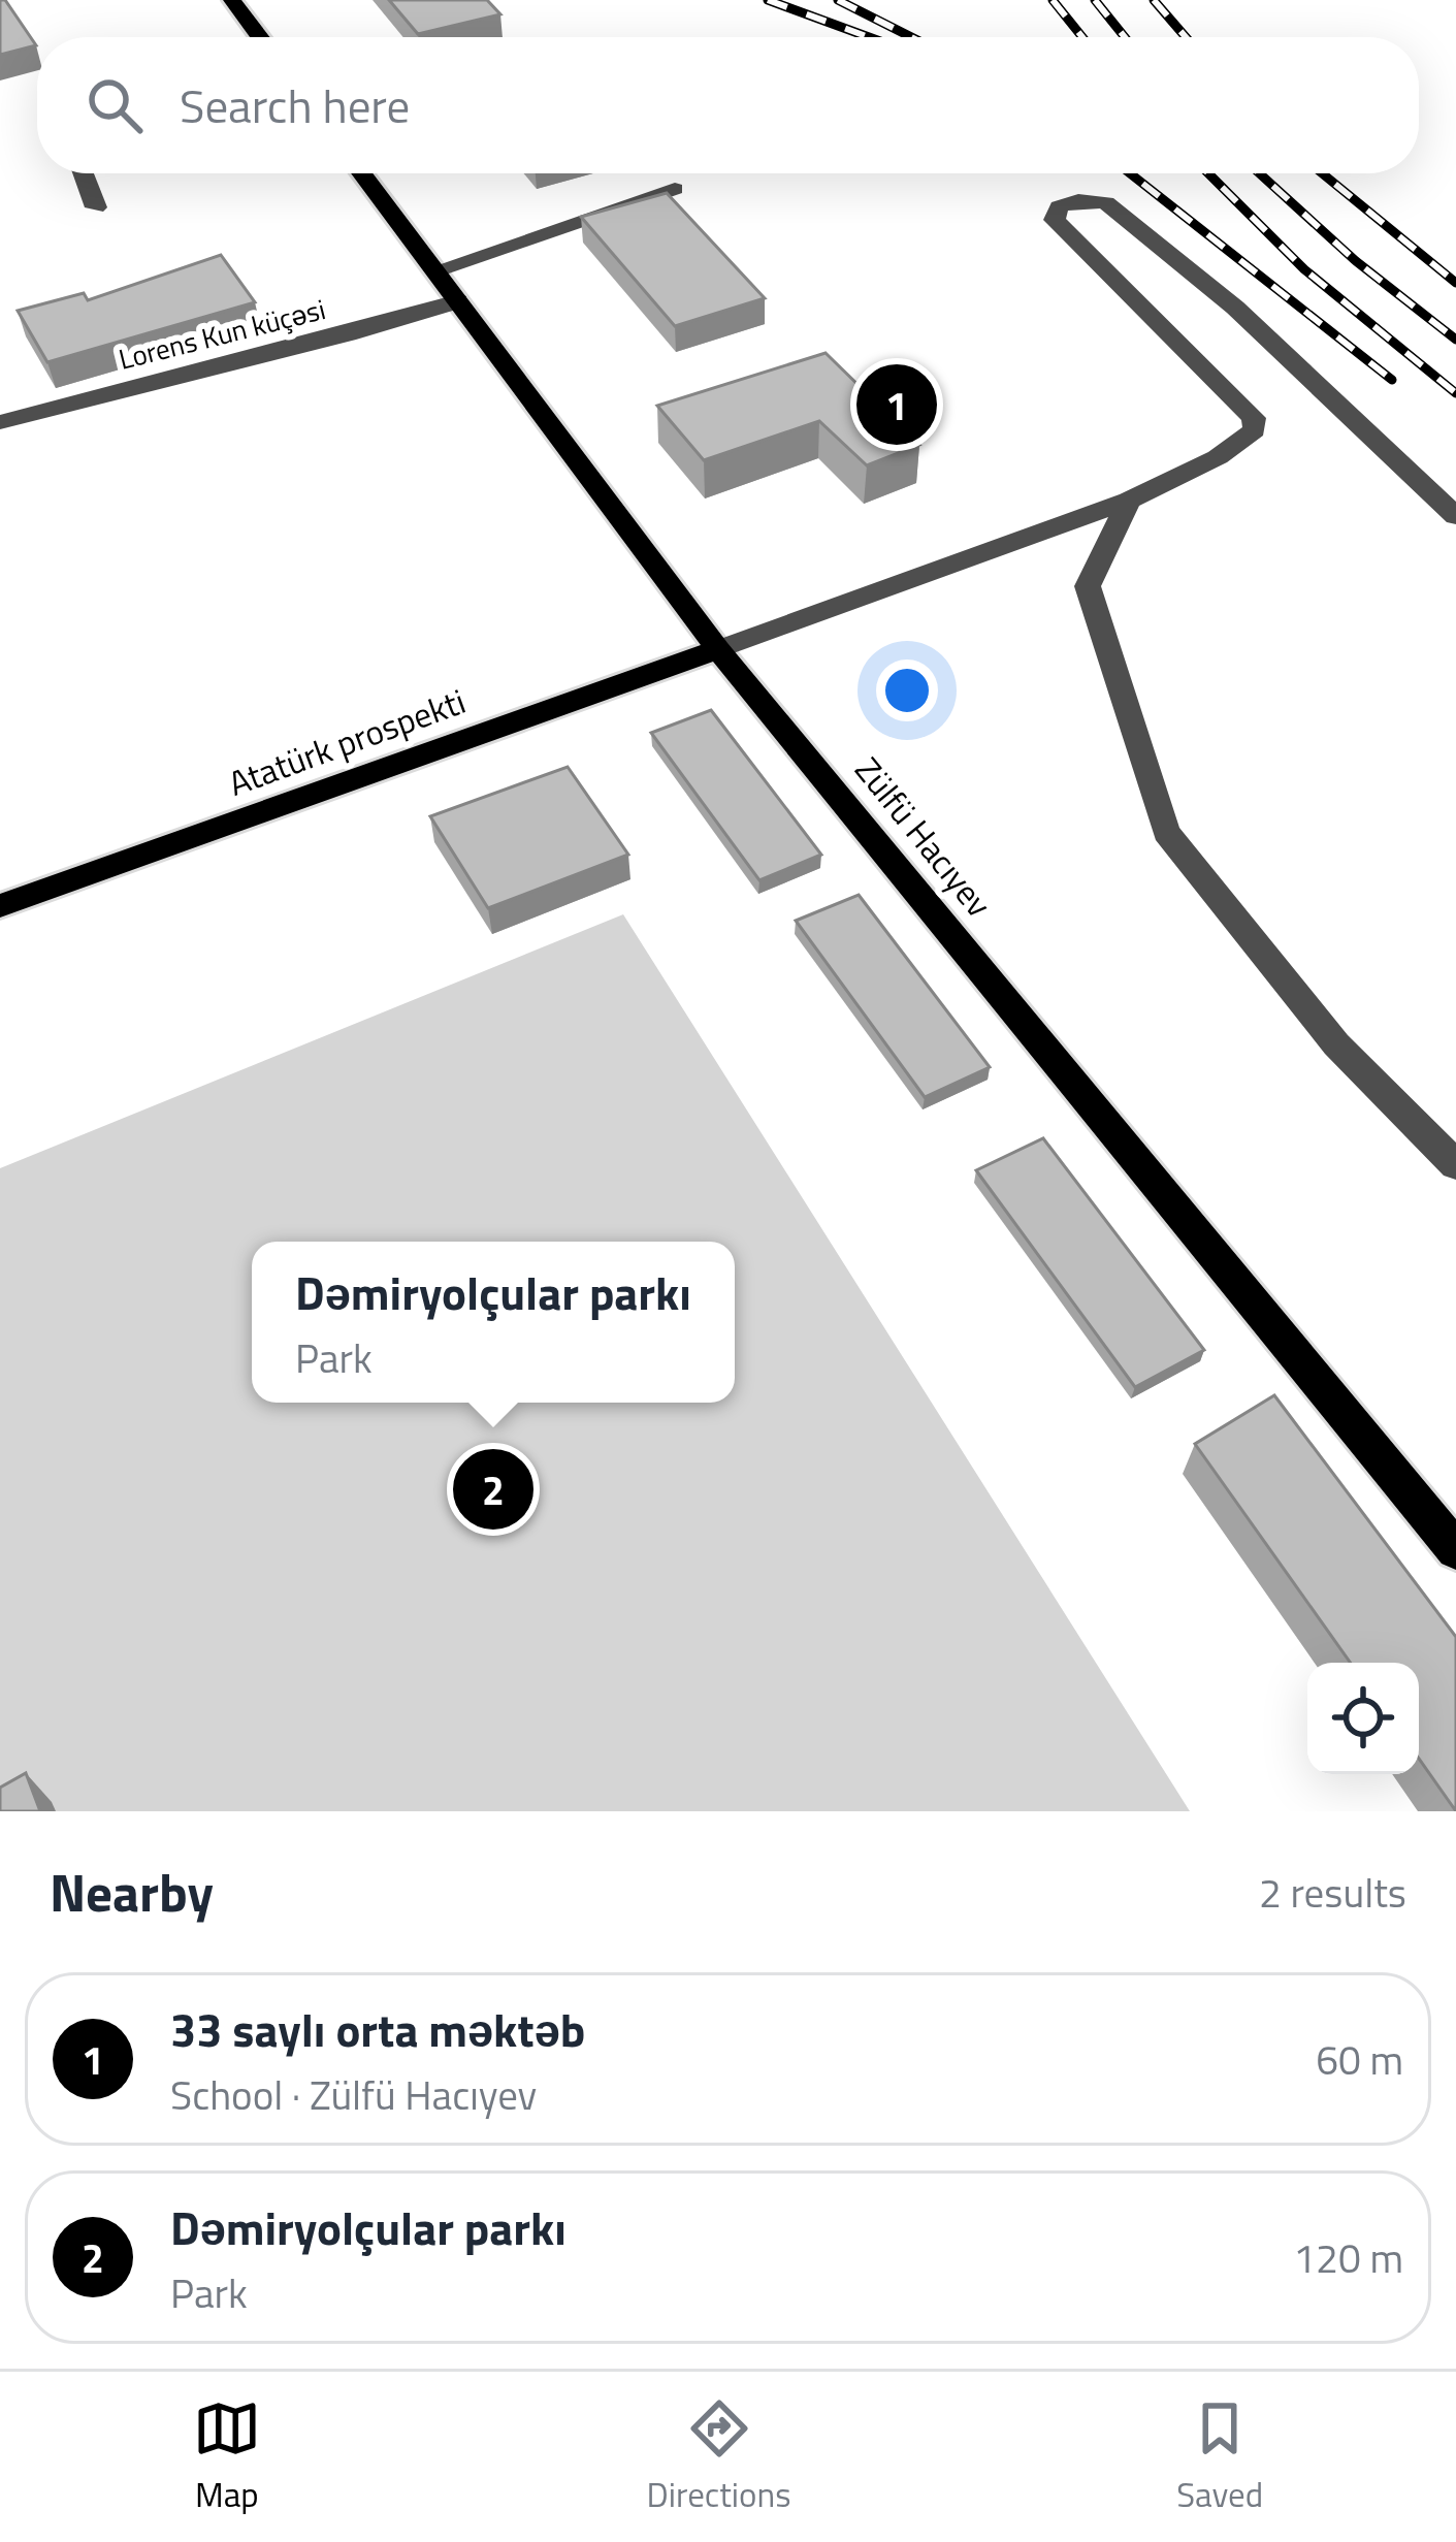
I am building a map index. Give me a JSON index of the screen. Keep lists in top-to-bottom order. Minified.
{"streets":{"main road":["Atatürk prospekti","Zülfü Hacıyev"],"street":["Lorens Kun küçəsi"]},"crossings":[["Lorens Kun küçəsi","Zülfü Hacıyev"],["Atatürk prospekti","Zülfü Hacıyev"]],"page":{"search":"Search here","pins":["1","2"],"popup":["Dəmiryolçular parkı","Park"],"heading":["Nearby","2 results"],"list":[{"mark":"1","name":"33 saylı orta məktəb","note":"School · Zülfü Hacıyev","value":"60 m"},{"mark":"2","name":"Dəmiryolçular parkı","note":"Park","value":"120 m"}],"nav":["Map","Directions","Saved"]}}
